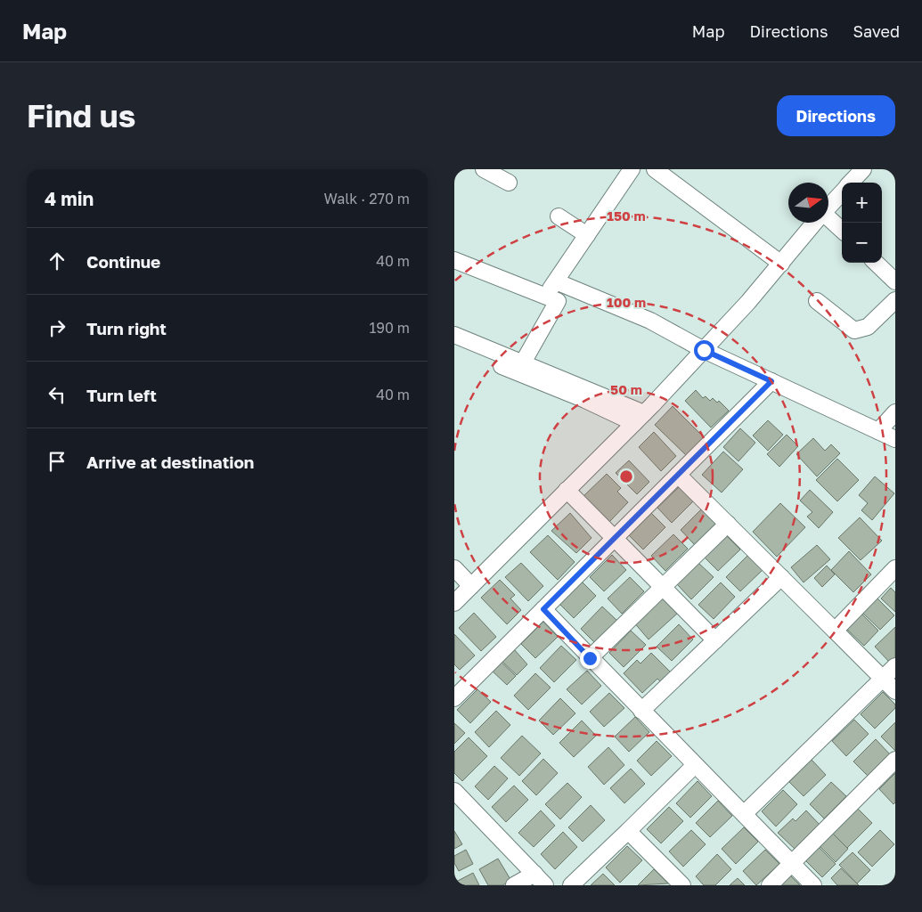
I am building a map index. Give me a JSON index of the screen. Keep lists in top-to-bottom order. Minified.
{"north":"right","page":{"header":"Map","nav":["Map","Directions","Saved"],"buttons":"Directions","title":"Find us","heading":["4 min","Walk · 270 m"],"map_buttons":["+","−"],"list":[["Continue","40 m"],["Turn right","190 m"],["Turn left","40 m"],"Arrive at destination"]},"rings":["150 m","100 m","50 m"]}
